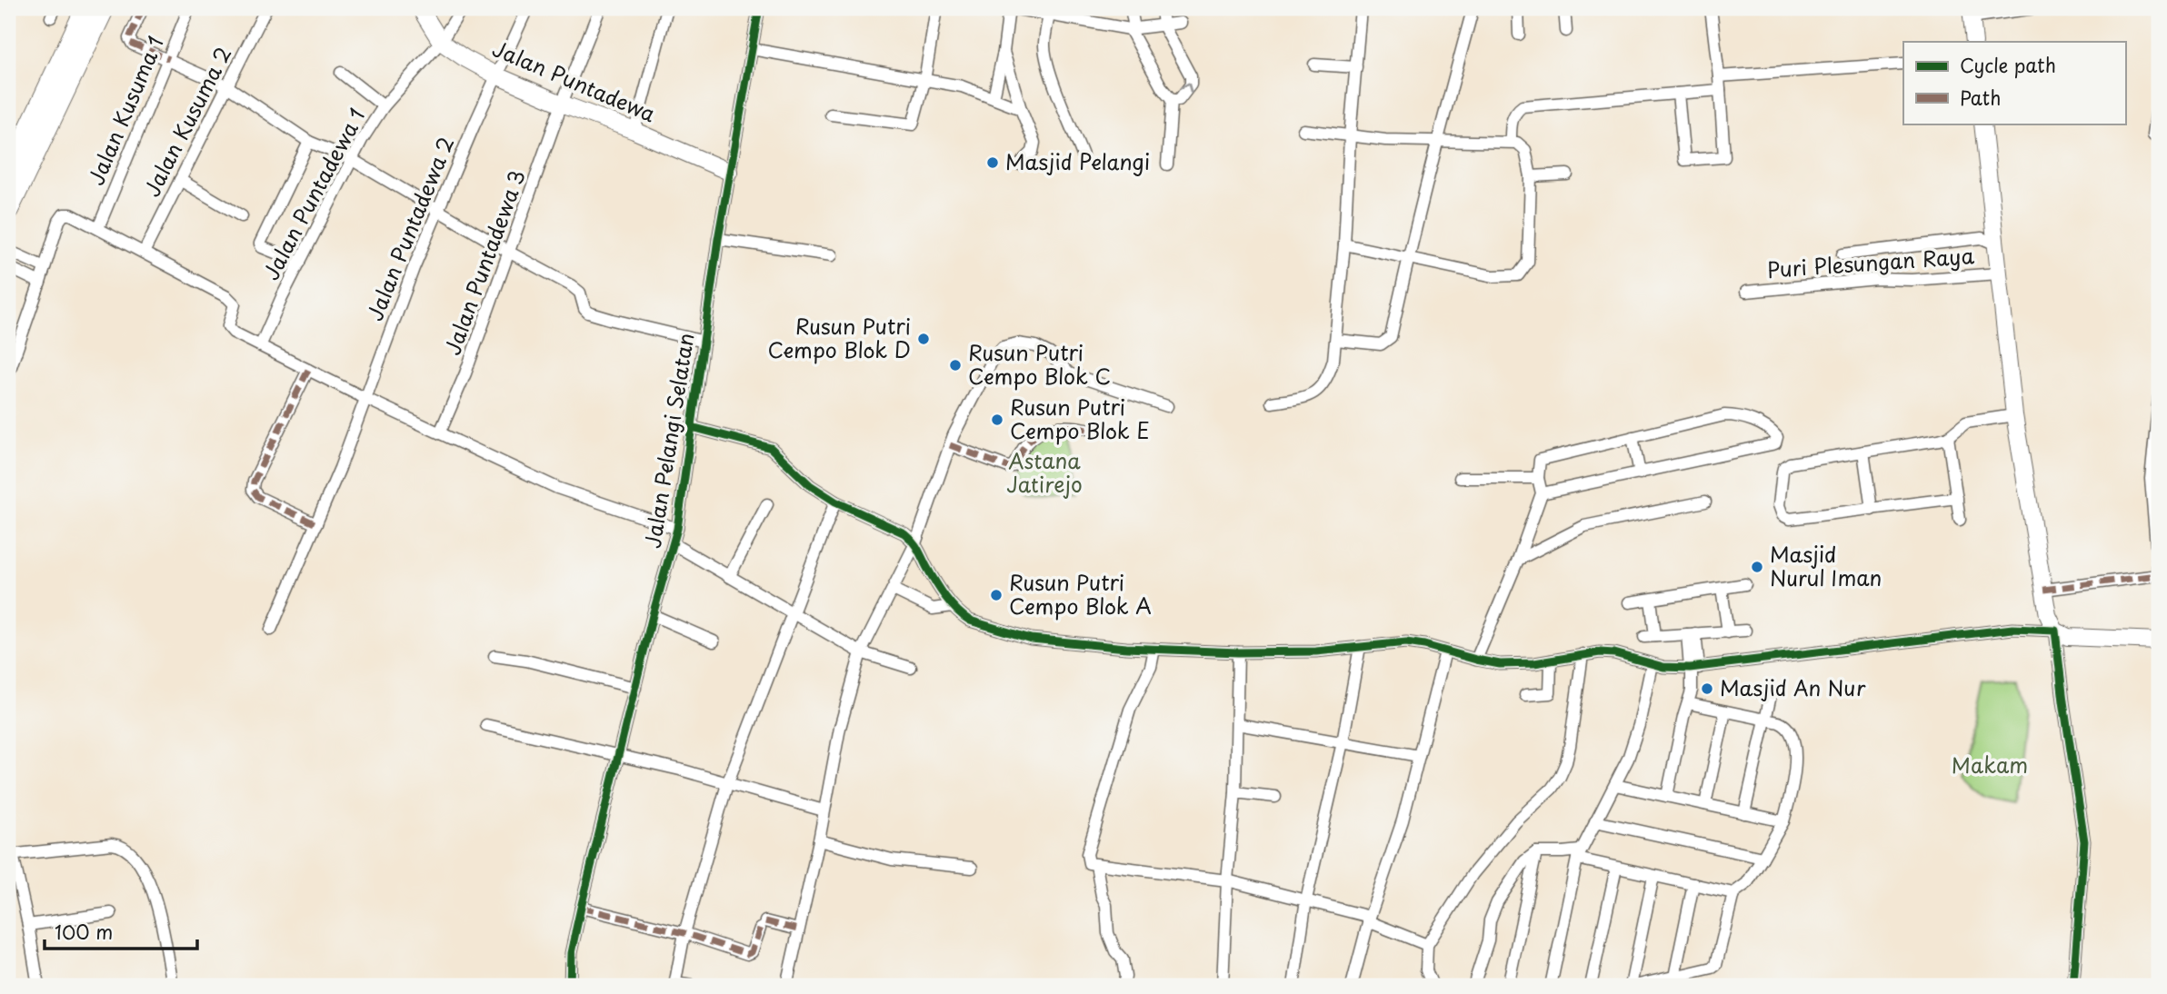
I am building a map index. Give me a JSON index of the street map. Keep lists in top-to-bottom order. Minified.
{"streets":{"street":["Jalan Puntadewa","Jalan Kusuma 1","Jalan Kusuma 2","Jalan Puntadewa 1","Jalan Puntadewa 2","Jalan Puntadewa 3","Puri Plesungan Raya","Jalan Pelangi Selatan"]},"crossings":[["Jalan Puntadewa","Jalan Puntadewa 1"],["Jalan Puntadewa","Jalan Puntadewa 2"],["Jalan Puntadewa","Jalan Puntadewa 3"],["Jalan Puntadewa","Jalan Pelangi Selatan"]],"parks":["Astana Jatirejo","Makam"],"places":["Masjid Pelangi","Rusun Putri Cempo Blok D","Rusun Putri Cempo Blok C","Rusun Putri Cempo Blok E","Masjid Nurul Iman","Rusun Putri Cempo Blok A","Masjid An Nur"],"legend":["Cycle path","Path"],"scale_bar":"100 m"}
